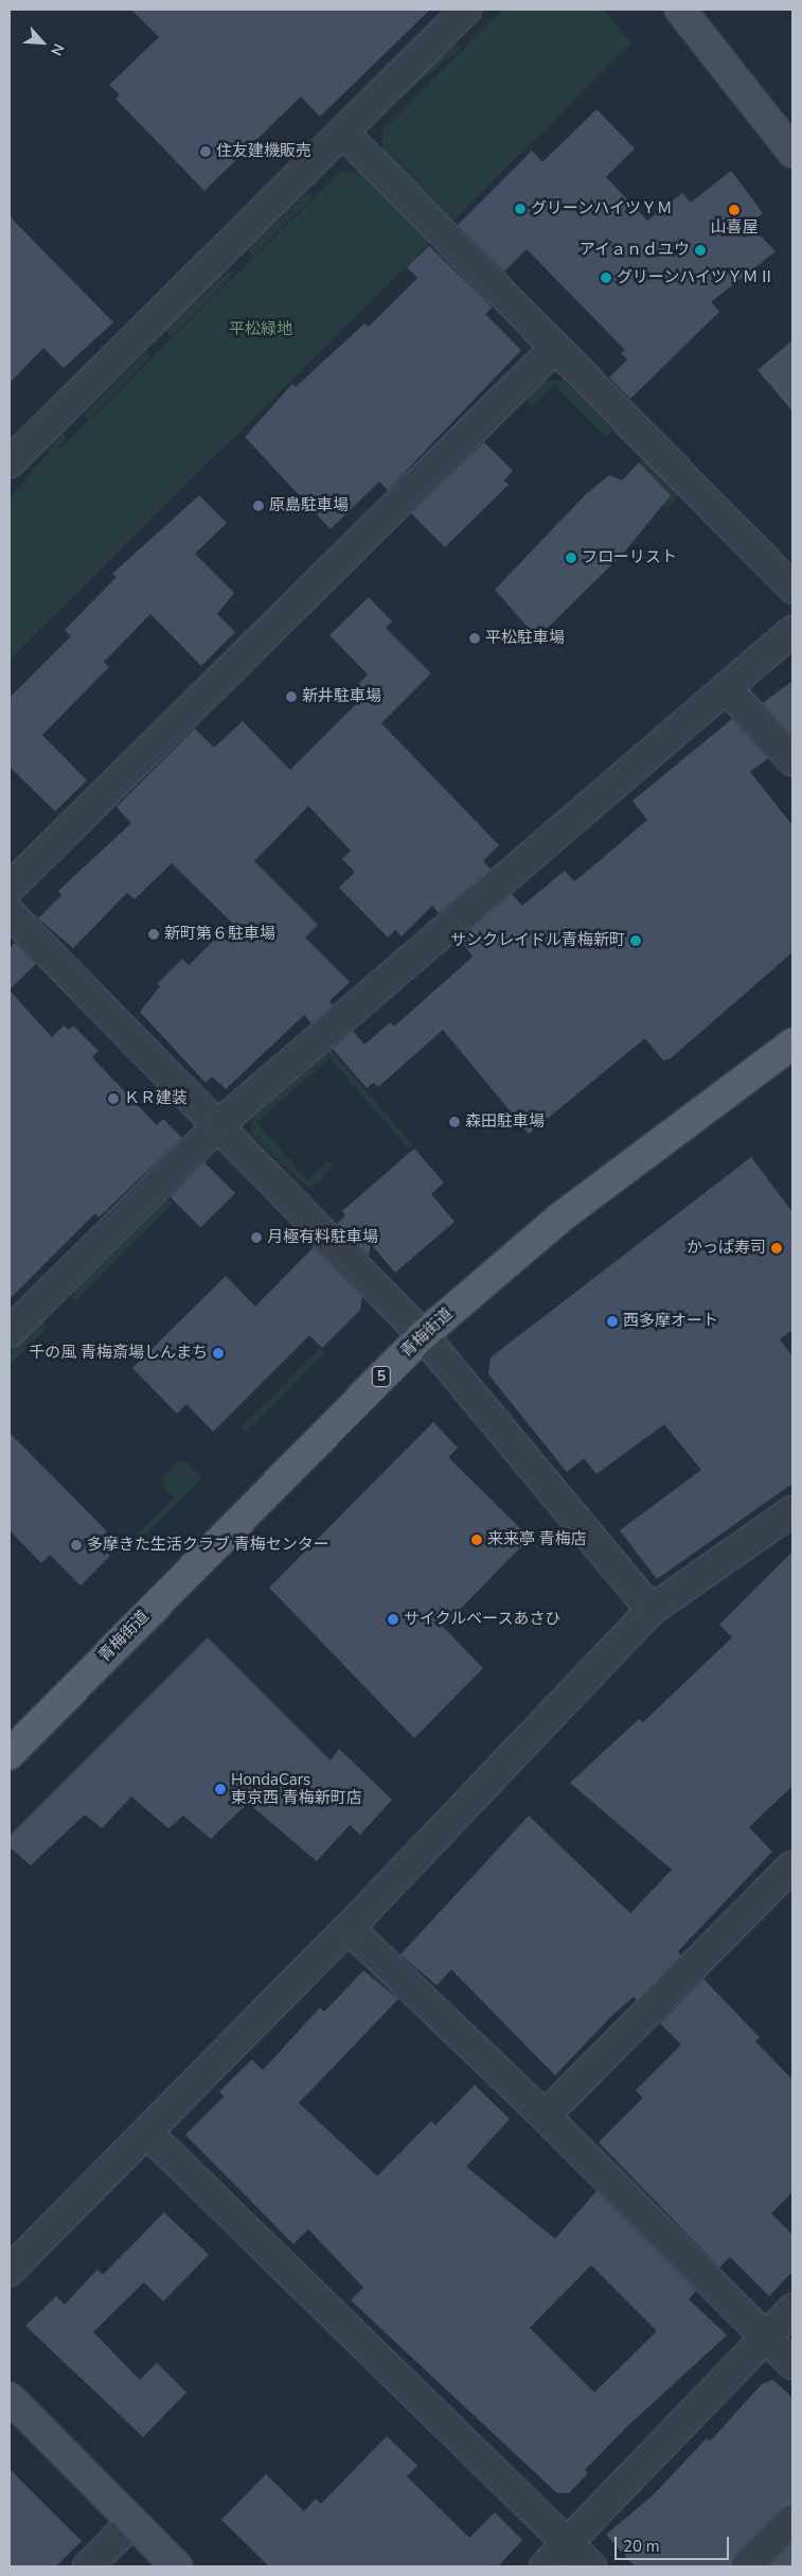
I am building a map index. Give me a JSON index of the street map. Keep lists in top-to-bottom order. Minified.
{"streets":{"main road":["青梅街道","5"]},"parks":["平松緑地"],"places":["住友建機販売","グリーンハイツＹＭ","山喜屋","アイａｎｄユウ","グリーンハイツＹＭⅡ","原島駐車場","フローリスト","平松駐車場","新井駐車場","新町第６駐車場","サンクレイドル青梅新町","ＫＲ建装","森田駐車場","月極有料駐車場","かっぱ寿司","西多摩オート","千の風 青梅斎場しんまち","来来亭 青梅店","多摩きた生活クラブ 青梅センター","サイクルベースあさひ","HondaCars 東京西 青梅新町店"],"scale_bar":"20 m","north":"bottom right"}
